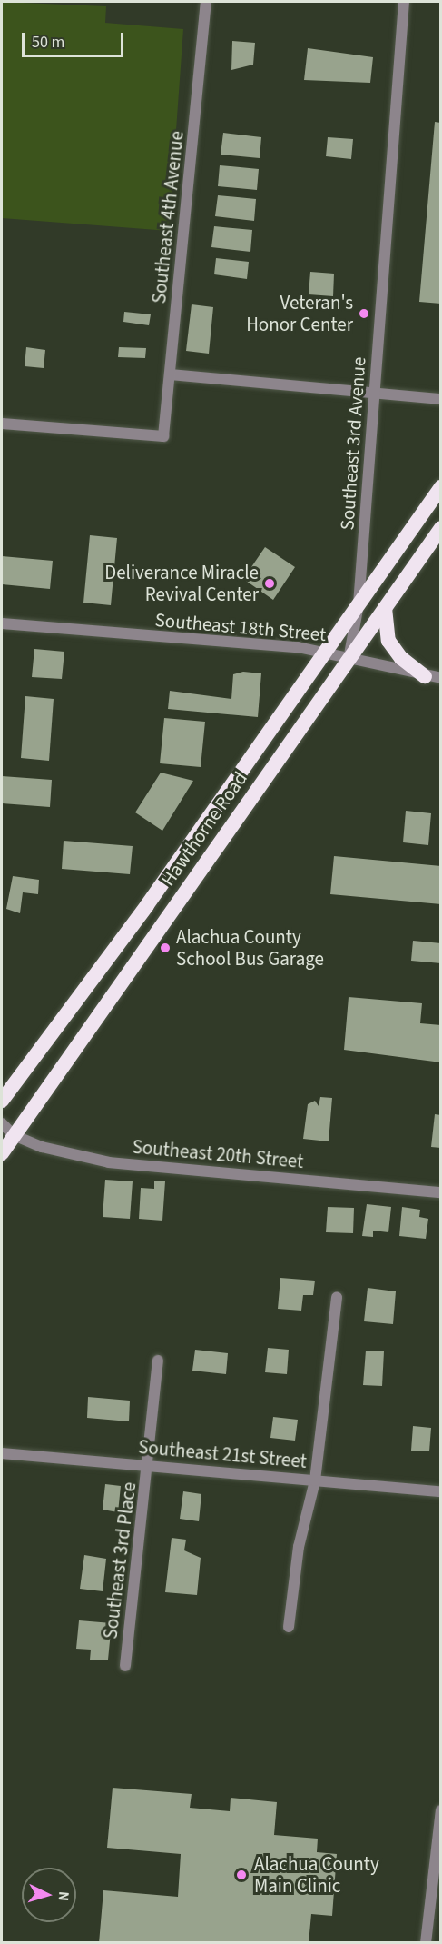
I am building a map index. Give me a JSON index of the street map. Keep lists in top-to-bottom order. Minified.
{"streets":{"highway":["Hawthorne Road"],"street":["Southeast 4th Avenue","Southeast 3rd Avenue","Southeast 18th Street","Southeast 20th Street","Southeast 21st Street","Southeast 3rd Place"]},"crossings":[["Southeast 3rd Avenue","Southeast 18th Street"],["Southeast 3rd Avenue","Hawthorne Road"],["Southeast 18th Street","Hawthorne Road"],["Hawthorne Road","Southeast 20th Street"],["Southeast 21st Street","Southeast 3rd Place"]],"places":["Veteran's Honor Center","Deliverance Miracle Revival Center","Alachua County School Bus Garage","Alachua County Main Clinic"],"scale_bar":"50 m","north":"right"}
